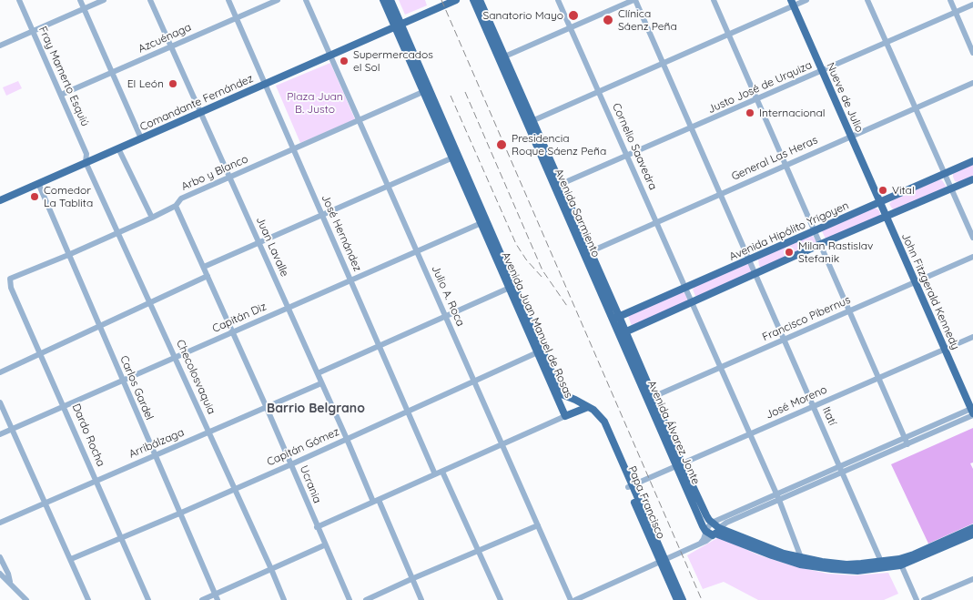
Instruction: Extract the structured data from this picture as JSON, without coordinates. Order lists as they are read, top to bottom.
{
  "streets": {
    "main road": [
      "Nueve de Julio",
      "Comandante Fernández",
      "Avenida Sarmiento",
      "Avenida Hipólito Yrigoyen",
      "John Fitzgerald Kennedy",
      "Avenida Juan Manuel de Rosas",
      "Avenida Álvarez Jonte"
    ],
    "street": [
      "Azcuénaga",
      "Fray Mamerto Esquiú",
      "Justo José de Urquiza",
      "Cornelio Saavedra",
      "General Las Heras",
      "Arbo y Blanco",
      "José Hernández",
      "Juan Lavalle",
      "Julio A. Roca",
      "Capitán Diz",
      "Francisco Pibernus",
      "Checolosvaquia",
      "Carlos Gardel",
      "José Moreno",
      "Itatí",
      "Dardo Rocha",
      "Arribálzaga",
      "Capitán Gómez",
      "Ucrania"
    ]
  },
  "crossings": [
    ["Azcuénaga", "Fray Mamerto Esquiú"],
    ["Azcuénaga", "José Hernández"],
    ["Azcuénaga", "Juan Lavalle"],
    ["Fray Mamerto Esquiú", "Comandante Fernández"],
    ["Fray Mamerto Esquiú", "Checolosvaquia"],
    ["Justo José de Urquiza", "Nueve de Julio"],
    ["Justo José de Urquiza", "Cornelio Saavedra"],
    ["Justo José de Urquiza", "Avenida Sarmiento"],
    ["Justo José de Urquiza", "Itatí"],
    ["Nueve de Julio", "General Las Heras"],
    ["Nueve de Julio", "Avenida Hipólito Yrigoyen"],
    ["Nueve de Julio", "John Fitzgerald Kennedy"],
    ["Comandante Fernández", "José Hernández"],
    ["Comandante Fernández", "Juan Lavalle"],
    ["Comandante Fernández", "Julio A. Roca"],
    ["Comandante Fernández", "Avenida Juan Manuel de Rosas"],
    ["Comandante Fernández", "Checolosvaquia"],
    ["Comandante Fernández", "Carlos Gardel"],
    ["Cornelio Saavedra", "General Las Heras"],
    ["Cornelio Saavedra", "Avenida Hipólito Yrigoyen"],
    ["Cornelio Saavedra", "Francisco Pibernus"],
    ["Cornelio Saavedra", "José Moreno"],
    ["General Las Heras", "Avenida Sarmiento"],
    ["General Las Heras", "Itatí"],
    ["Arbo y Blanco", "José Hernández"],
    ["Arbo y Blanco", "Juan Lavalle"],
    ["Arbo y Blanco", "Julio A. Roca"],
    ["Arbo y Blanco", "Avenida Juan Manuel de Rosas"],
    ["Arbo y Blanco", "Checolosvaquia"],
    ["Arbo y Blanco", "Carlos Gardel"],
    ["Arbo y Blanco", "Dardo Rocha"],
    ["Arbo y Blanco", "Ucrania"],
    ["Avenida Sarmiento", "Avenida Hipólito Yrigoyen"],
    ["Avenida Sarmiento", "Avenida Álvarez Jonte"],
    ["Avenida Hipólito Yrigoyen", "John Fitzgerald Kennedy"],
    ["Avenida Hipólito Yrigoyen", "Itatí"],
    ["José Hernández", "Capitán Diz"],
    ["José Hernández", "Capitán Gómez"],
    ["Juan Lavalle", "Capitán Diz"],
    ["Juan Lavalle", "Arribálzaga"],
    ["Juan Lavalle", "Capitán Gómez"],
    ["John Fitzgerald Kennedy", "Francisco Pibernus"],
    ["John Fitzgerald Kennedy", "José Moreno"],
    ["Julio A. Roca", "Capitán Diz"],
    ["Julio A. Roca", "Capitán Gómez"],
    ["Capitán Diz", "Avenida Juan Manuel de Rosas"],
    ["Capitán Diz", "Checolosvaquia"],
    ["Capitán Diz", "Carlos Gardel"],
    ["Capitán Diz", "Dardo Rocha"],
    ["Capitán Diz", "Ucrania"],
    ["Francisco Pibernus", "Itatí"],
    ["Francisco Pibernus", "Avenida Álvarez Jonte"],
    ["Avenida Juan Manuel de Rosas", "Capitán Gómez"],
    ["Checolosvaquia", "Arribálzaga"],
    ["Checolosvaquia", "Capitán Gómez"],
    ["Carlos Gardel", "Arribálzaga"],
    ["Carlos Gardel", "Capitán Gómez"],
    ["José Moreno", "Itatí"],
    ["José Moreno", "Avenida Álvarez Jonte"],
    ["Dardo Rocha", "Arribálzaga"],
    ["Dardo Rocha", "Capitán Gómez"],
    ["Arribálzaga", "Ucrania"],
    ["Capitán Gómez", "Ucrania"]
  ],
  "districts": ["Barrio Belgrano"],
  "parks": ["Plaza Juan B. Justo"],
  "places": [
    "Sanatorio Mayo",
    "Clínica Sáenz Peña",
    "Supermercados el Sol",
    "El León",
    "Internacional",
    "Presidencia Roque Sáenz Peña",
    "Vital",
    "Comedor La Tablita",
    "Milan Rastislav Stefanik"
  ]
}
